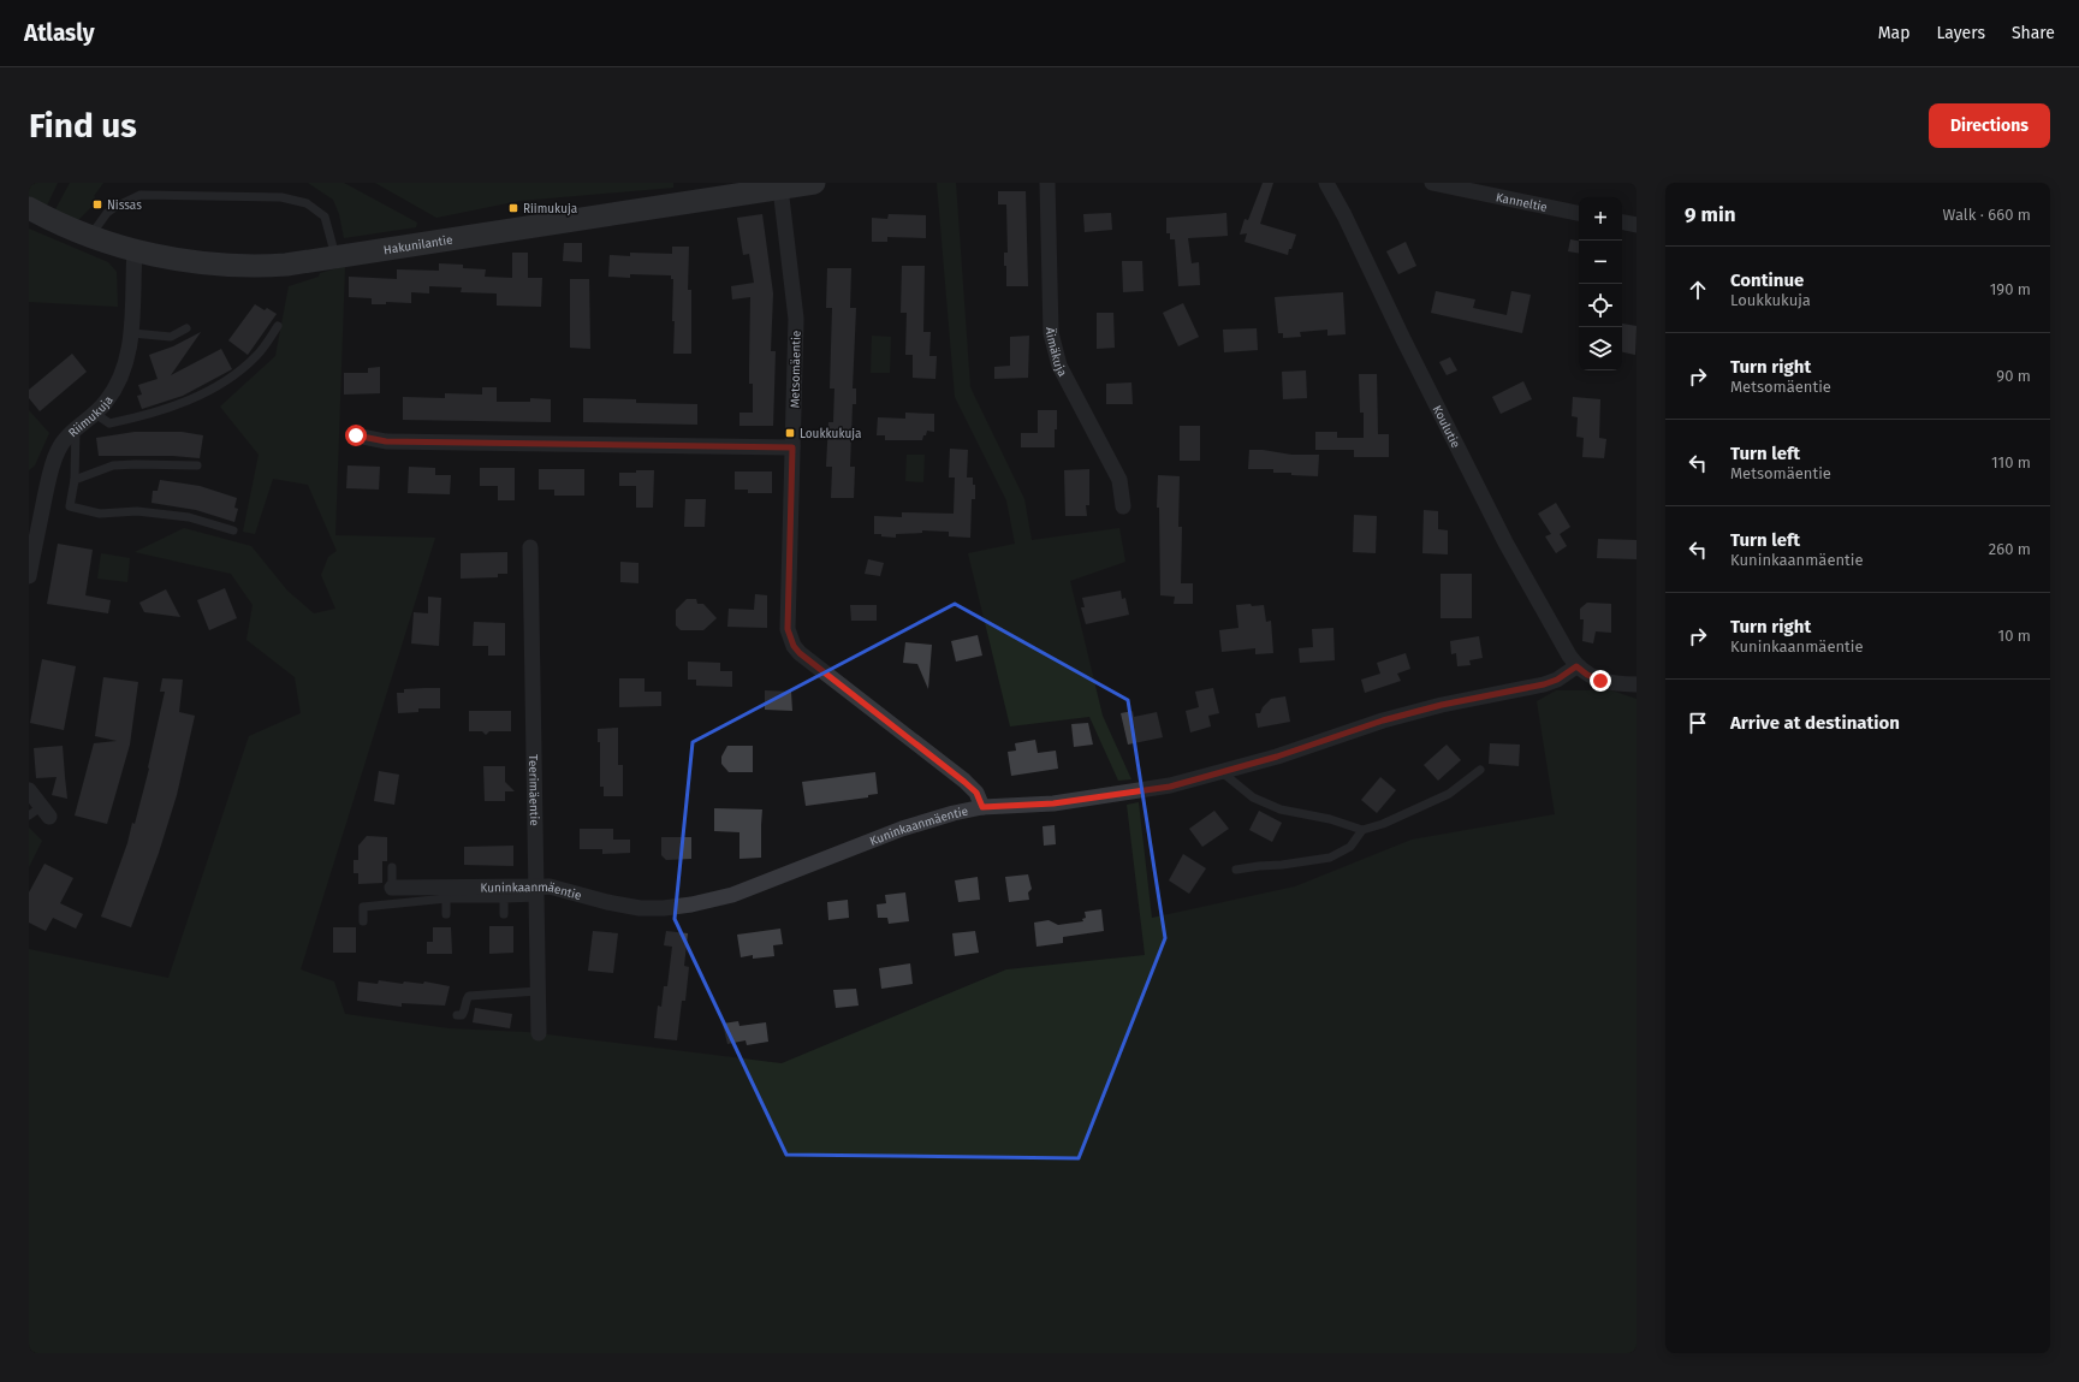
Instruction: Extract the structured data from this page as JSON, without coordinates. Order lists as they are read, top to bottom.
{
  "streets": {
    "street": [
      "Kanneltie",
      "Hakunilantie",
      "Äimäkuja",
      "Metsomäentie",
      "Riimukuja",
      "Koulutie",
      "Teerimäentie",
      "Kuninkaanmäentie"
    ]
  },
  "crossings": [
    ["Hakunilantie", "Metsomäentie"],
    ["Hakunilantie", "Riimukuja"],
    ["Metsomäentie", "Kuninkaanmäentie"],
    ["Koulutie", "Kuninkaanmäentie"],
    ["Teerimäentie", "Kuninkaanmäentie"]
  ],
  "places": {
    "transit": ["Nissas", "Riimukuja", "Loukkukuja"]
  },
  "page": {
    "header": "Atlasly",
    "nav": ["Map", "Layers", "Share"],
    "buttons": "Directions",
    "title": "Find us",
    "heading": ["9 min", "Walk · 660 m"],
    "map_buttons": ["+", "−"],
    "list": [
      ["Continue", "Loukkukuja", "190 m"],
      ["Turn right", "Metsomäentie", "90 m"],
      ["Turn left", "Metsomäentie", "110 m"],
      ["Turn left", "Kuninkaanmäentie", "260 m"],
      ["Turn right", "Kuninkaanmäentie", "10 m"],
      "Arrive at destination"
    ]
  }
}
